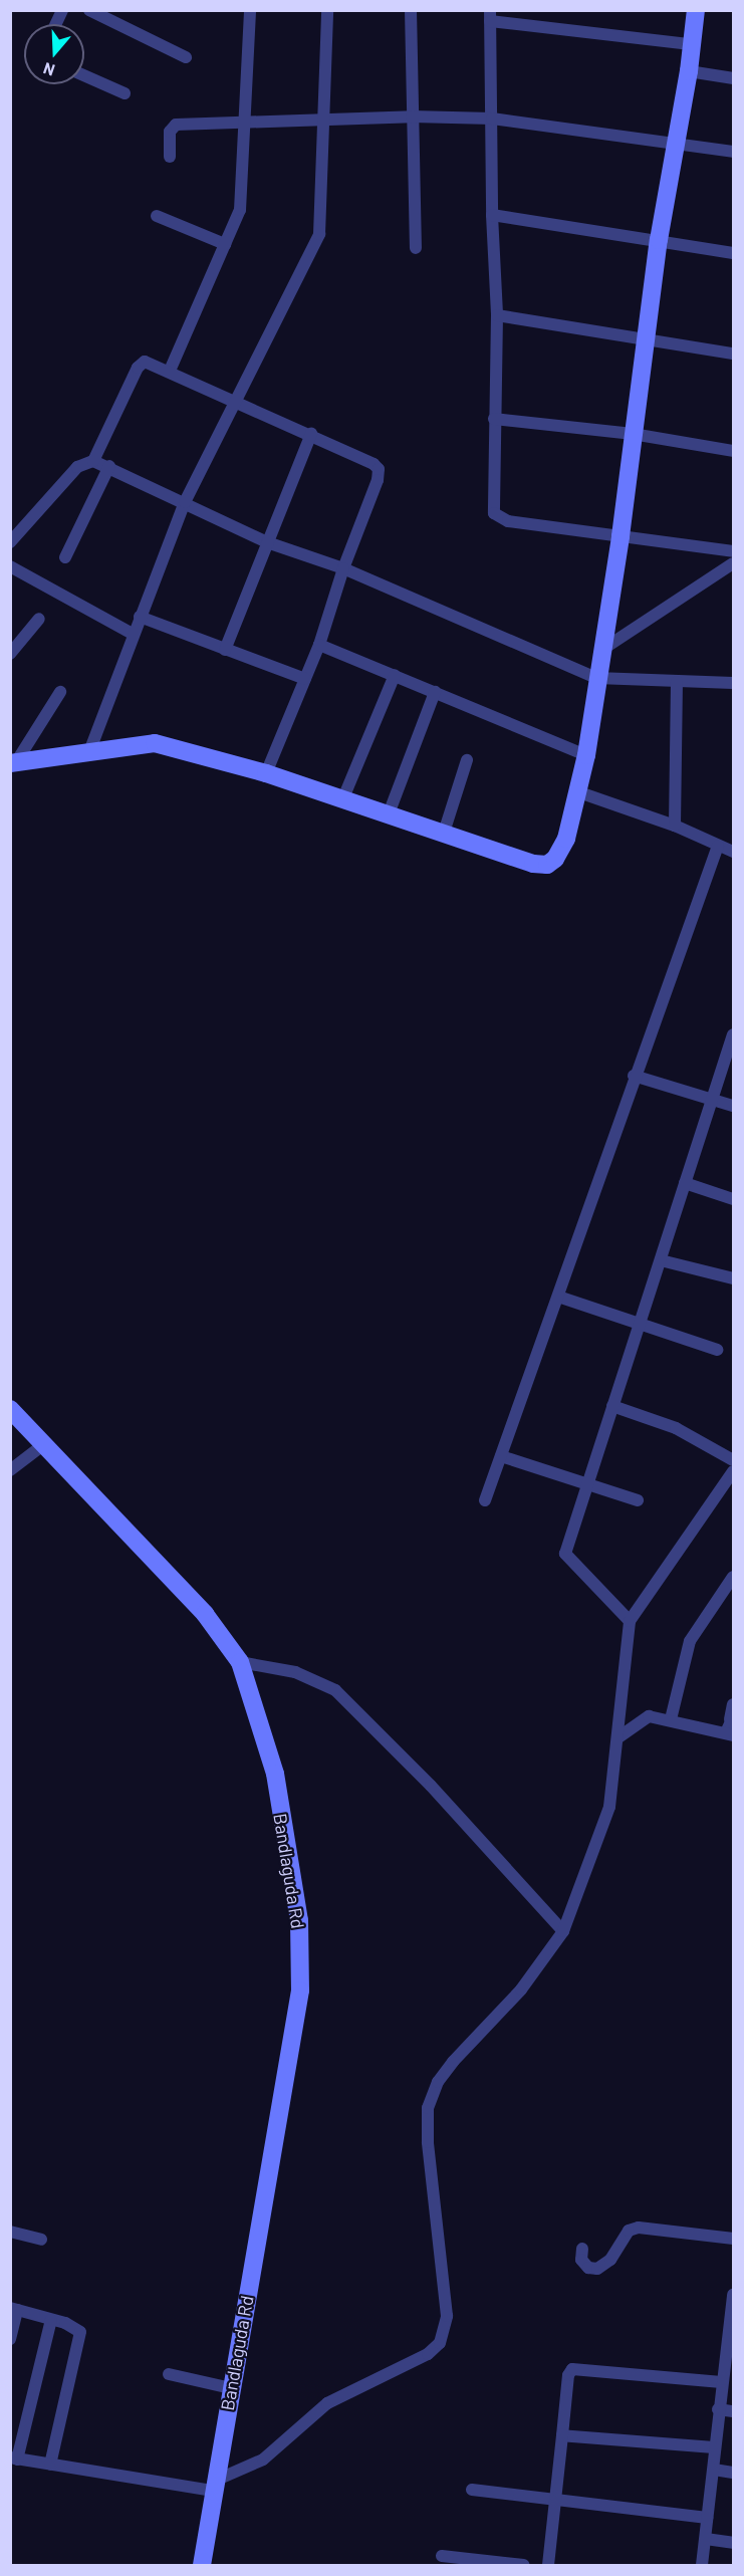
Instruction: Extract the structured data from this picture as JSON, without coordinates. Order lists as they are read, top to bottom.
{
  "streets": {
    "street": ["Bandlaguda Rd"]
  },
  "north": "bottom"
}
